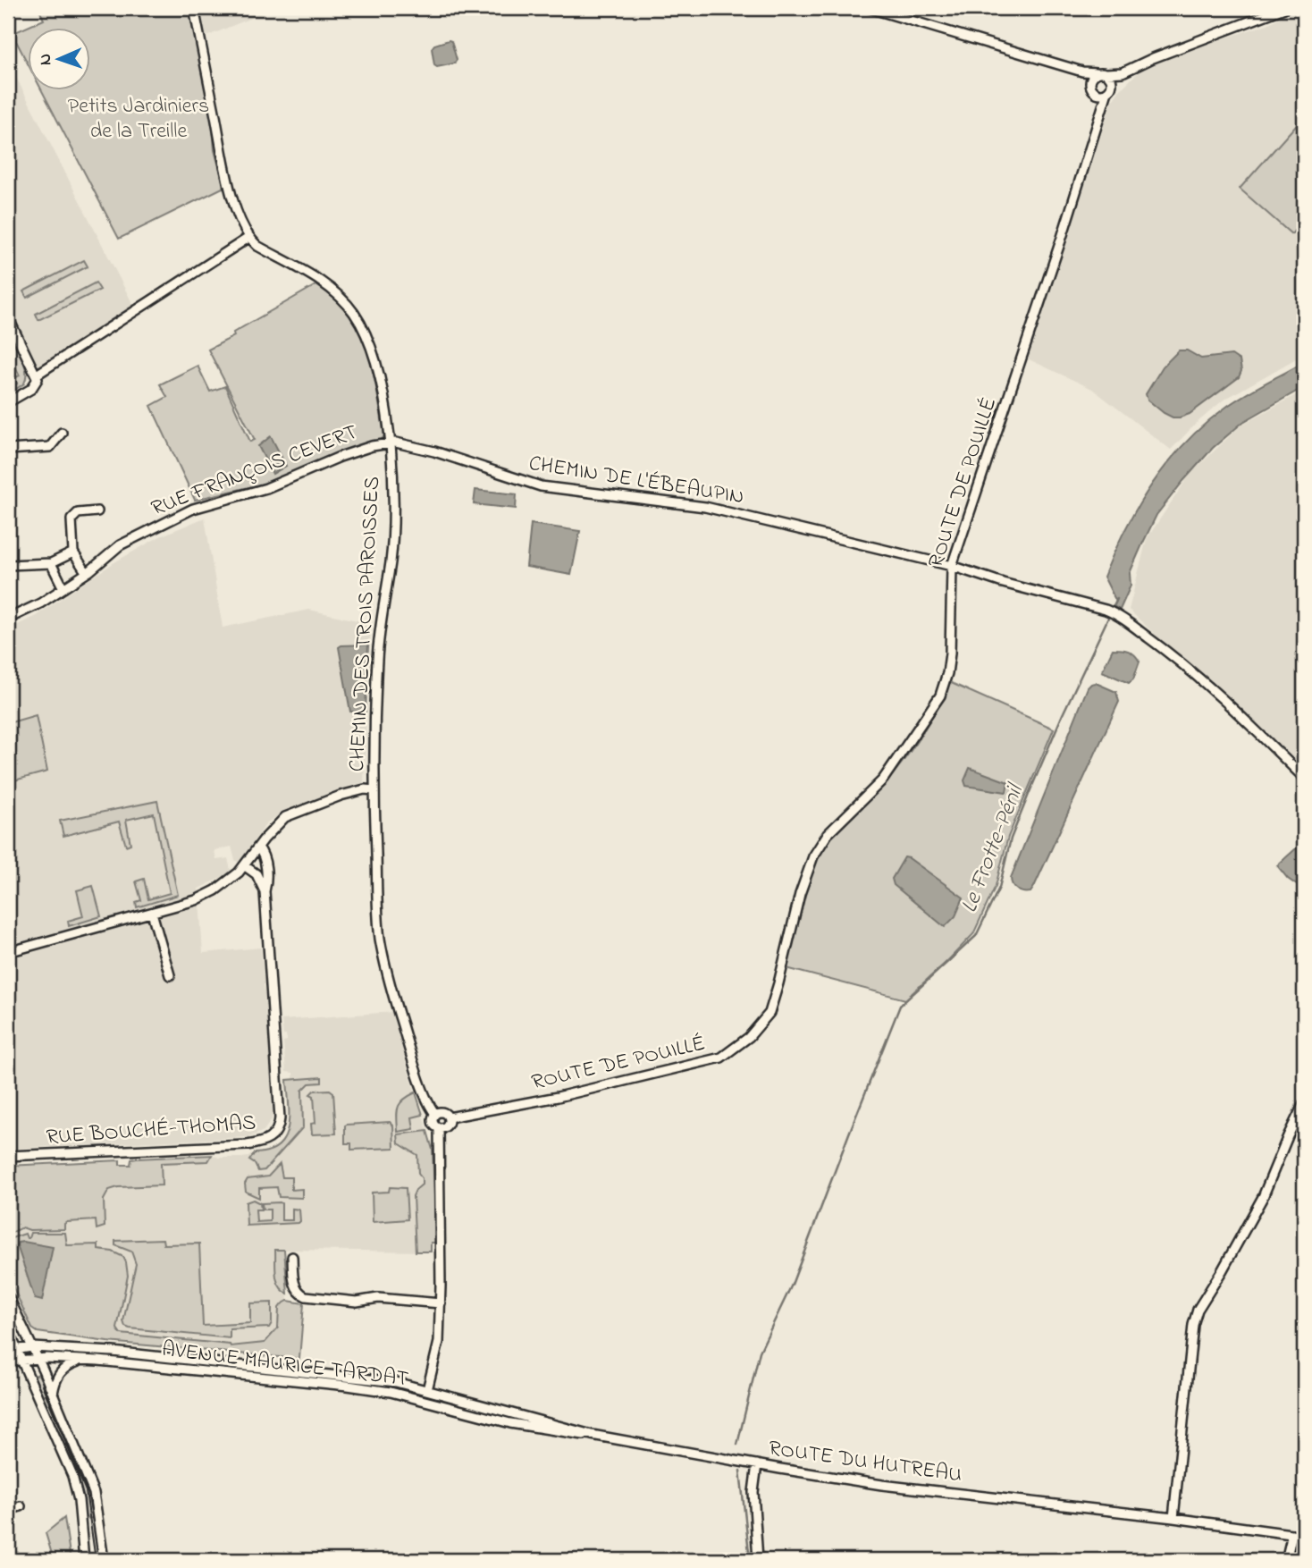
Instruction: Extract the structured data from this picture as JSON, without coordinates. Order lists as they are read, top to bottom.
{
  "streets": {
    "street": [
      "RUE FRANÇOIS CEVERT",
      "CHEMIN DE L'ÉBEAUPIN",
      "ROUTE DE POUILLÉ",
      "CHEMIN DES TROIS PAROISSES",
      "RUE BOUCHÉ-THOMAS",
      "AVENUE MAURICE TARDAT",
      "ROUTE DU HUTREAU"
    ]
  },
  "crossings": [
    ["RUE FRANÇOIS CEVERT", "CHEMIN DE L'ÉBEAUPIN"],
    ["RUE FRANÇOIS CEVERT", "CHEMIN DES TROIS PAROISSES"],
    ["CHEMIN DE L'ÉBEAUPIN", "ROUTE DE POUILLÉ"],
    ["CHEMIN DE L'ÉBEAUPIN", "CHEMIN DES TROIS PAROISSES"],
    ["ROUTE DE POUILLÉ", "CHEMIN DES TROIS PAROISSES"],
    ["AVENUE MAURICE TARDAT", "ROUTE DU HUTREAU"]
  ],
  "water": ["Le Frotte-Pénil"],
  "parks": ["Petits Jardiniers de la Treille"],
  "north": "left"
}
